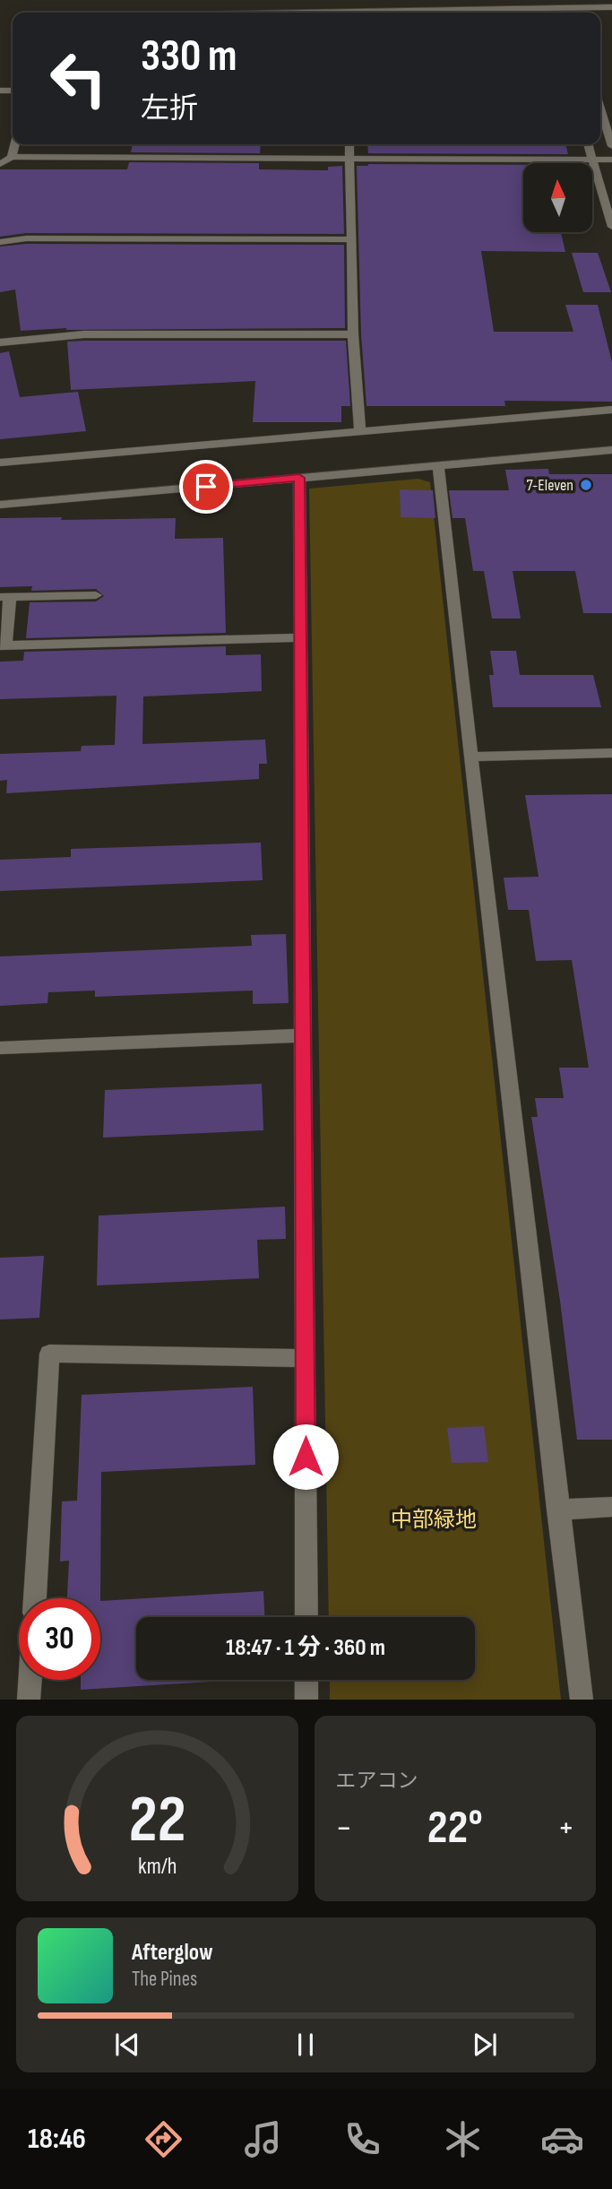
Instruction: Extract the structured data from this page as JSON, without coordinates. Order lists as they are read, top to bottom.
{
  "parks": ["中部緑地"],
  "places": ["7-Eleven"],
  "north": "top",
  "page": {
    "turn": ["330 m", "左折"],
    "limit": "30",
    "trip": "18:47 · 1 分 · 360 m",
    "tile": "エアコン",
    "heat": ["−", "22°", "+"],
    "song": ["Afterglow", "The Pines"],
    "tabs": "18:46",
    "gauge": ["22", "km/h"]
  }
}
